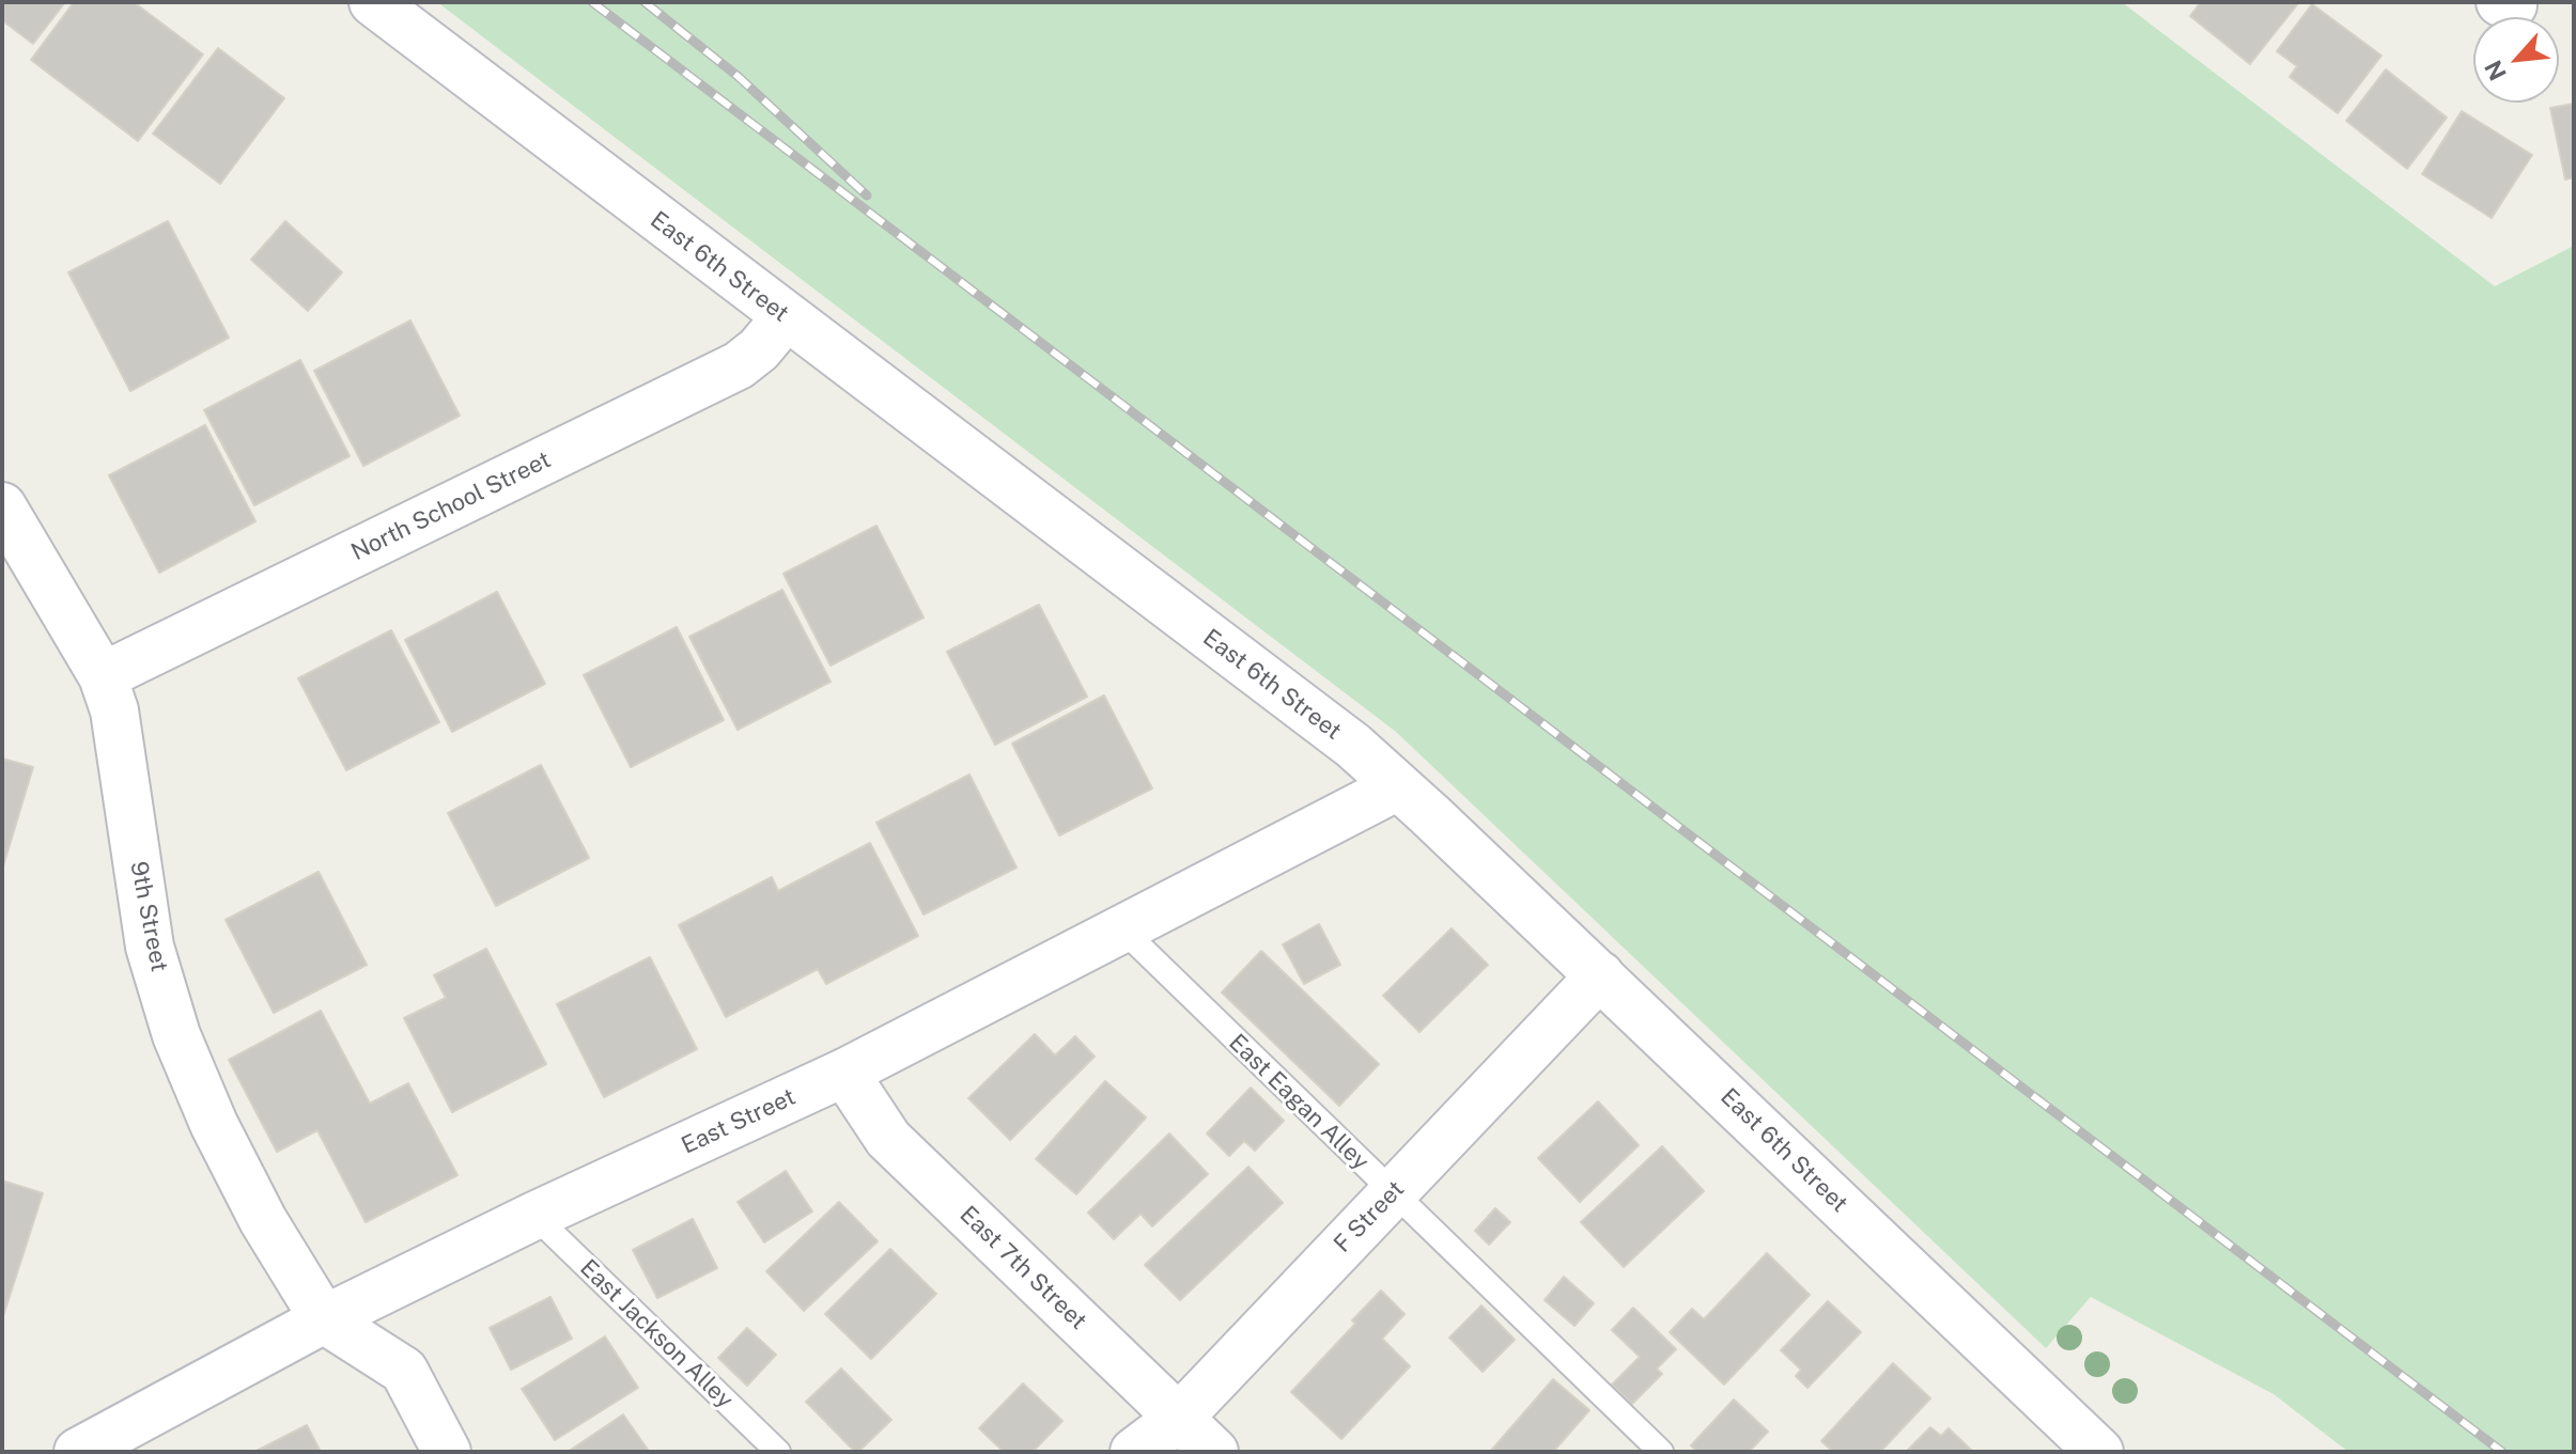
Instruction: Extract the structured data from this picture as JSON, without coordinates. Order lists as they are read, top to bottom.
{
  "streets": {
    "street": [
      "East 6th Street",
      "North School Street",
      "9th Street",
      "East Street",
      "F Street",
      "East 7th Street"
    ],
    "lane": ["East Eagan Alley", "East Jackson Alley"]
  },
  "crossings": [
    ["East 6th Street", "North School Street"],
    ["East 6th Street", "East Street"],
    ["East 6th Street", "F Street"],
    ["North School Street", "9th Street"],
    ["9th Street", "East Street"],
    ["East Eagan Alley", "East Street"],
    ["East Eagan Alley", "F Street"],
    ["East Street", "East 7th Street"],
    ["East Street", "East Jackson Alley"],
    ["F Street", "East 7th Street"]
  ],
  "north": "bottom left"
}
